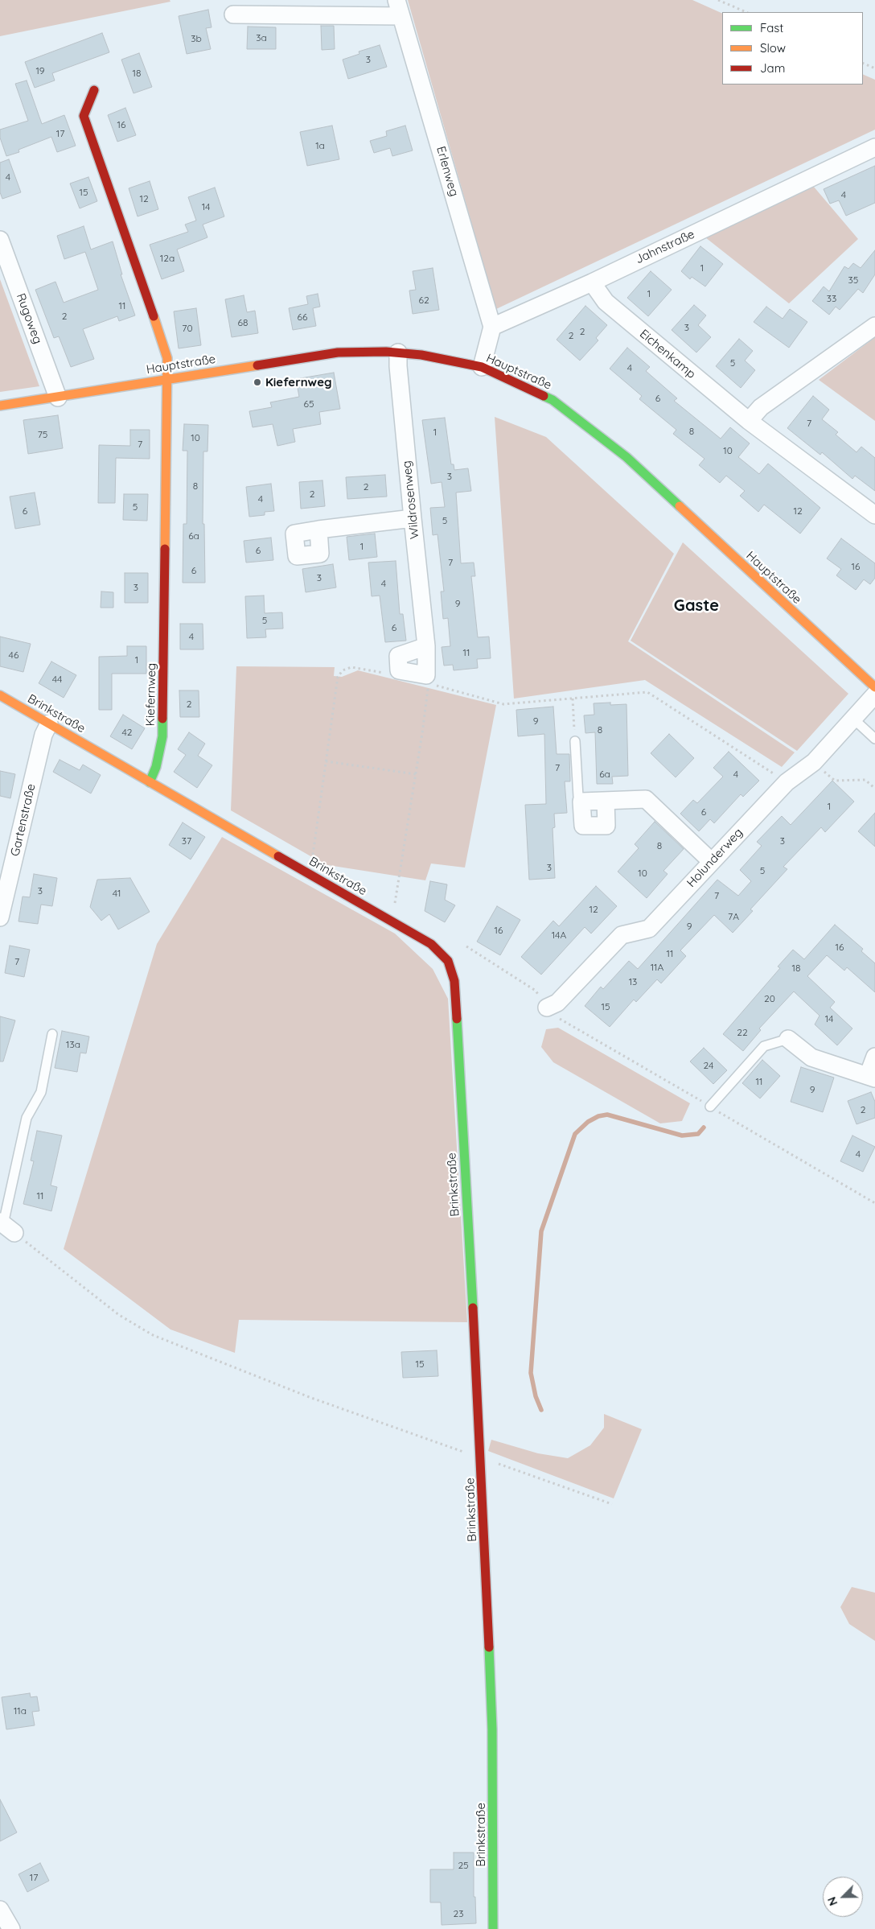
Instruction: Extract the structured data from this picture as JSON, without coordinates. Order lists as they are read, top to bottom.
{
  "streets": {
    "street": [
      "Erlenweg",
      "Jahnstraße",
      "Rugoweg",
      "Eichenkamp",
      "Hauptstraße",
      "Wildrosenweg",
      "Kiefernweg",
      "Brinkstraße",
      "Gartenstraße",
      "Holunderweg"
    ]
  },
  "crossings": [
    ["Erlenweg", "Jahnstraße"],
    ["Jahnstraße", "Eichenkamp"],
    ["Rugoweg", "Hauptstraße"],
    ["Hauptstraße", "Wildrosenweg"],
    ["Hauptstraße", "Kiefernweg"],
    ["Kiefernweg", "Brinkstraße"],
    ["Brinkstraße", "Gartenstraße"]
  ],
  "districts": ["Gaste"],
  "places": ["Kiefernweg"],
  "house_numbers": [
    "3a",
    "3b",
    "3",
    "19",
    "18",
    "16",
    "17",
    "1a",
    "4",
    "15",
    "4",
    "12",
    "14",
    "12a",
    "1",
    "35",
    "1",
    "33",
    "62",
    "11",
    "2",
    "66",
    "68",
    "3",
    "70",
    "2",
    "2",
    "5",
    "4",
    "6",
    "65",
    "7",
    "8",
    "1",
    "75",
    "10",
    "7",
    "10",
    "3",
    "8",
    "2",
    "2",
    "4",
    "5",
    "6",
    "12",
    "5",
    "6a",
    "1",
    "6",
    "7",
    "16",
    "6",
    "3",
    "4",
    "3",
    "9",
    "5",
    "6",
    "4",
    "11",
    "46",
    "1",
    "44",
    "2",
    "9",
    "8",
    "42",
    "7",
    "6a",
    "4",
    "1",
    "6",
    "37",
    "3",
    "8",
    "3",
    "5",
    "10",
    "3",
    "41",
    "7",
    "12",
    "7A",
    "9",
    "16",
    "14A",
    "16",
    "11",
    "7",
    "11A",
    "18",
    "13",
    "20",
    "15",
    "14",
    "22",
    "13a",
    "24",
    "11",
    "9",
    "2",
    "4",
    "11",
    "15",
    "11a",
    "25",
    "17",
    "23"
  ],
  "legend": ["Fast", "Slow", "Jam"],
  "north": "bottom left"
}
